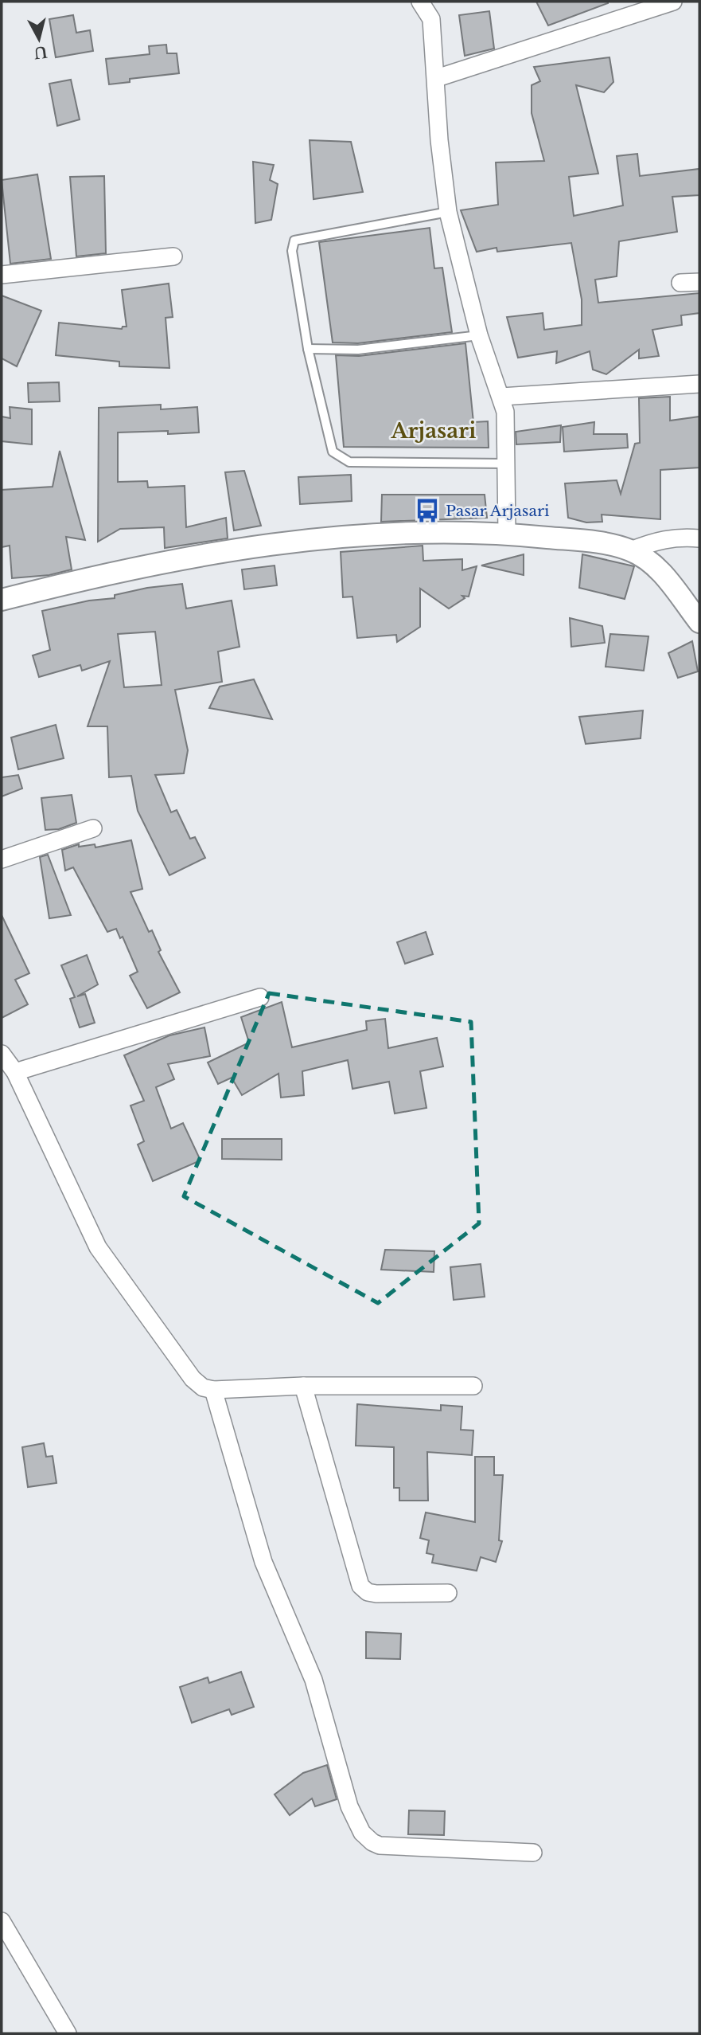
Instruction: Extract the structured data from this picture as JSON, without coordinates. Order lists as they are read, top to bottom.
{
  "districts": ["Arjasari"],
  "places": {
    "bus stop": ["Pasar Arjasari"]
  },
  "north": "bottom"
}
